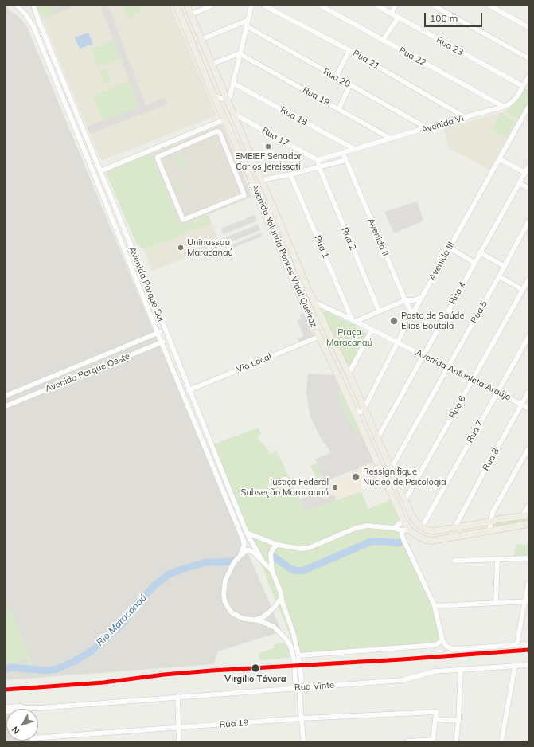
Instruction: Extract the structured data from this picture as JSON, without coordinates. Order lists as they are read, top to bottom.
{
  "streets": {
    "main road": ["Avenida Yolanda Pontes Vidal Queiroz"],
    "street": [
      "Rua 23",
      "Rua 22",
      "Rua 21",
      "Rua 20",
      "Rua 19",
      "Rua 18",
      "Avenida VI",
      "Rua 17",
      "Avenida II",
      "Rua 2",
      "Rua 1",
      "Avenida III",
      "Avenida Parque Sul",
      "Rua 4",
      "Rua 5",
      "Via Local",
      "Avenida Parque Oeste",
      "Avenida Antonieta Araújo",
      "Rua 6",
      "Rua 7",
      "Rua 8",
      "Rua Vinte"
    ]
  },
  "crossings": [
    ["Rua 23", "Avenida VI"],
    ["Rua 22", "Avenida VI"],
    ["Rua 21", "Avenida VI"],
    ["Rua 20", "Avenida VI"],
    ["Rua 19", "Avenida VI"],
    ["Rua 18", "Avenida VI"],
    ["Avenida VI", "Rua 17"],
    ["Avenida VI", "Avenida II"],
    ["Avenida VI", "Rua 2"],
    ["Rua 17", "Rua 2"],
    ["Rua 17", "Avenida Yolanda Pontes Vidal Queiroz"],
    ["Avenida II", "Avenida III"],
    ["Rua 1", "Avenida Antonieta Araújo"],
    ["Avenida Yolanda Pontes Vidal Queiroz", "Avenida III"],
    ["Avenida Yolanda Pontes Vidal Queiroz", "Rua 4"],
    ["Avenida Yolanda Pontes Vidal Queiroz", "Rua 5"],
    ["Avenida Yolanda Pontes Vidal Queiroz", "Via Local"],
    ["Avenida Yolanda Pontes Vidal Queiroz", "Avenida Antonieta Araújo"],
    ["Avenida Yolanda Pontes Vidal Queiroz", "Rua 6"],
    ["Avenida III", "Avenida Antonieta Araújo"],
    ["Avenida Parque Sul", "Via Local"],
    ["Avenida Parque Sul", "Avenida Parque Oeste"],
    ["Avenida Parque Sul", "Rua Vinte"],
    ["Rua 4", "Avenida Antonieta Araújo"],
    ["Rua 5", "Avenida Antonieta Araújo"],
    ["Avenida Antonieta Araújo", "Rua 6"],
    ["Avenida Antonieta Araújo", "Rua 7"],
    ["Avenida Antonieta Araújo", "Rua 8"]
  ],
  "water": ["Rio Maracanaú"],
  "parks": ["Praça Maracanaú"],
  "places": [
    "EMEIEF Senador Carlos Jereissati",
    "Uninassau Maracanaú",
    "Posto de Saúde Elias Boutala",
    "Ressignifique Nucleo de Psicologia",
    "Justiça Federal Subseção Maracanaú",
    "Virgílio Távora"
  ],
  "scale_bar": "100 m",
  "north": "bottom left"
}
